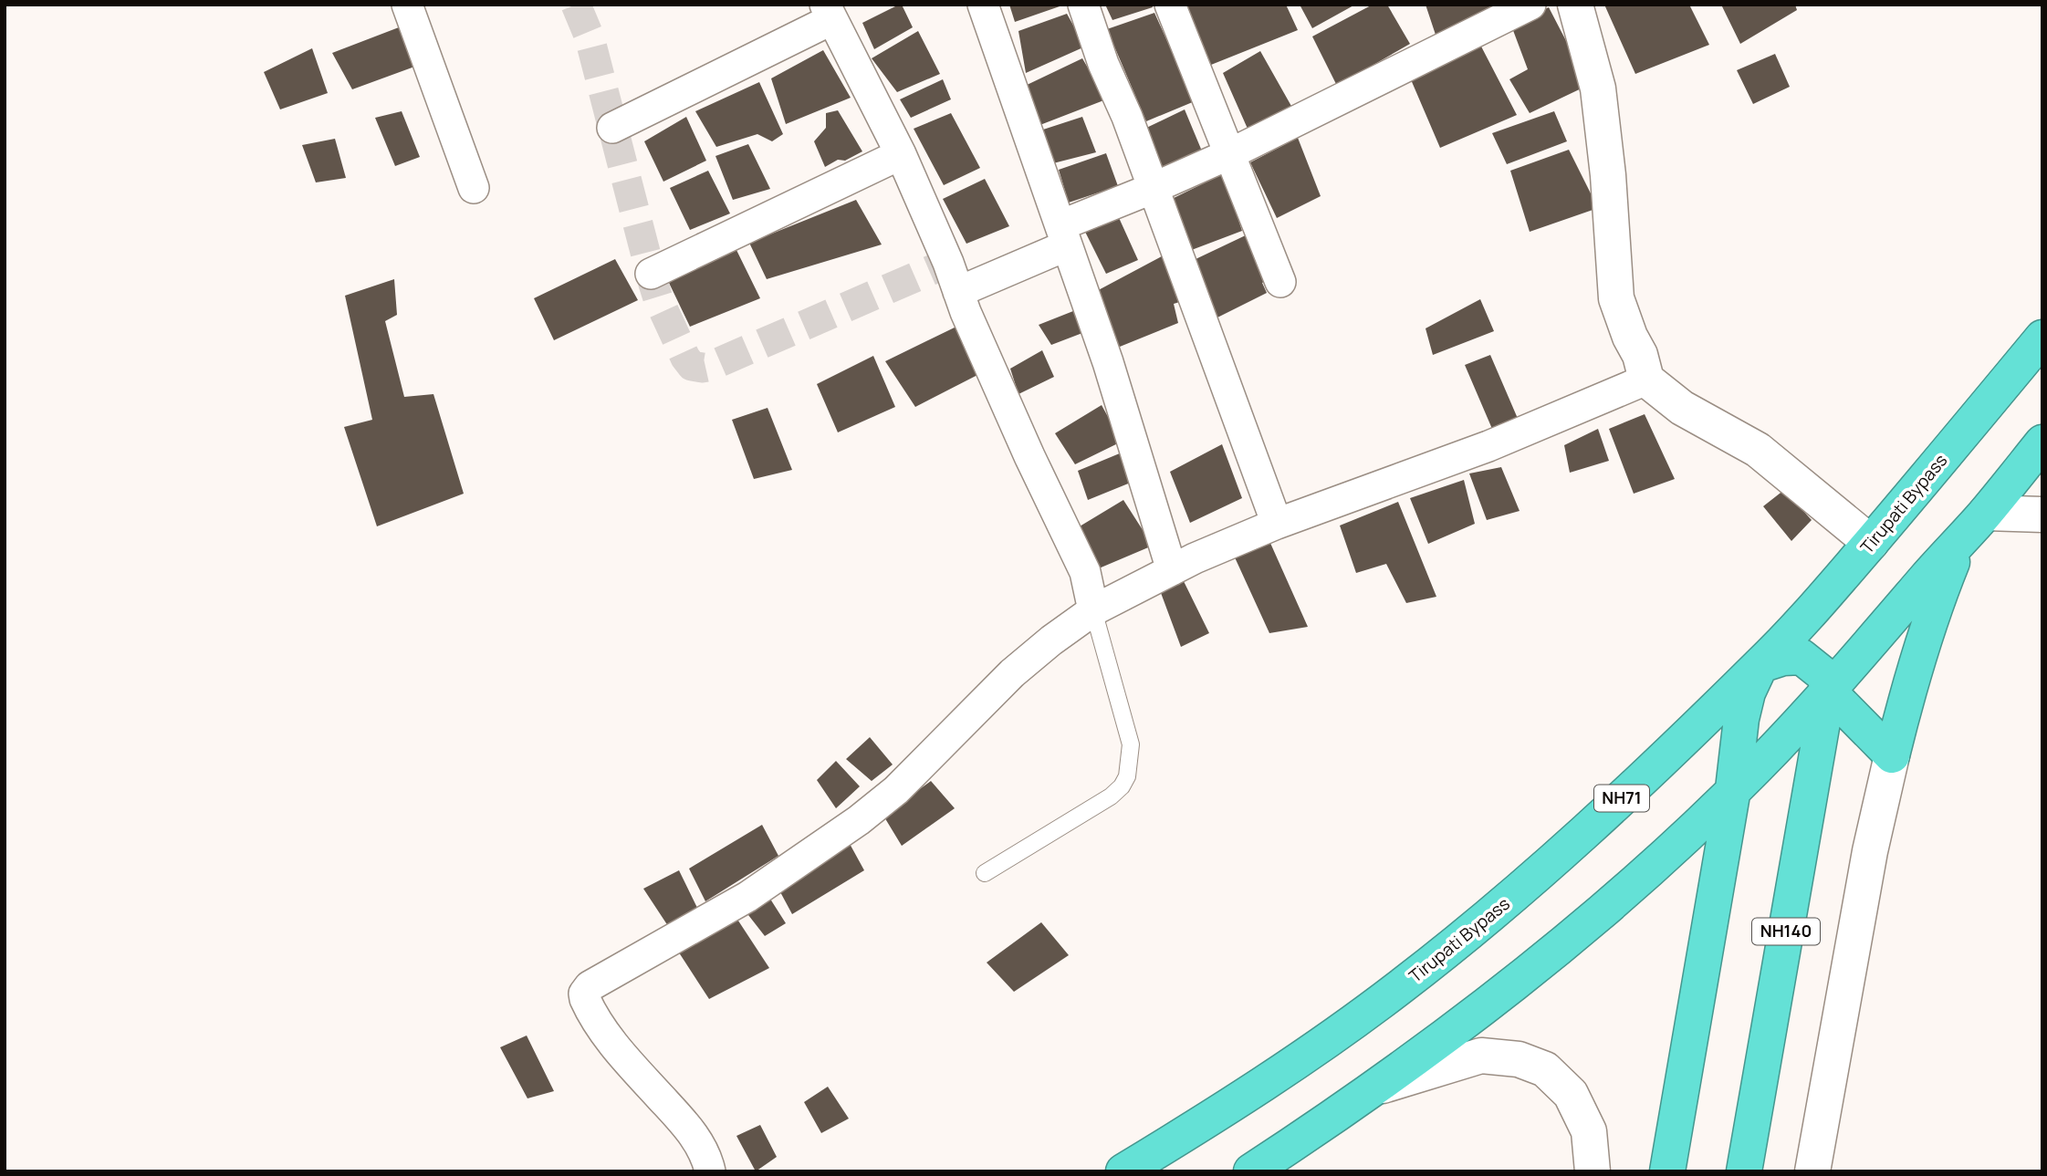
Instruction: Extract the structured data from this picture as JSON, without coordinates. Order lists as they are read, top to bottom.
{
  "streets": {
    "highway": ["Tirupati Bypass", "NH71", "NH140"]
  }
}
